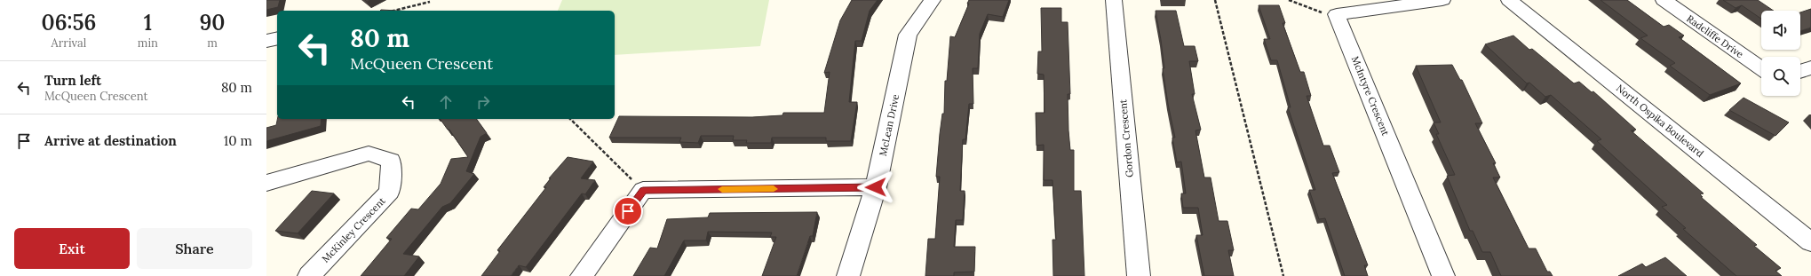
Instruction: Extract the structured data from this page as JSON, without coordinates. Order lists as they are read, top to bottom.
{
  "streets": {
    "street": [
      "Radcliffe Drive",
      "McIntyre Crescent",
      "North Ospika Boulevard",
      "McLean Drive",
      "Gordon Crescent",
      "McKinley Crescent"
    ]
  },
  "page": {
    "eta": [
      "06:56",
      "Arrival",
      "1",
      "min",
      "90",
      "m"
    ],
    "turn": ["80 m", "McQueen Crescent"],
    "list": [
      {
        "name": "Turn left",
        "note": "McQueen Crescent",
        "value": "80 m"
      },
      {
        "name": "Arrive at destination",
        "value": "10 m"
      }
    ],
    "buttons": ["Exit", "Share"]
  }
}
